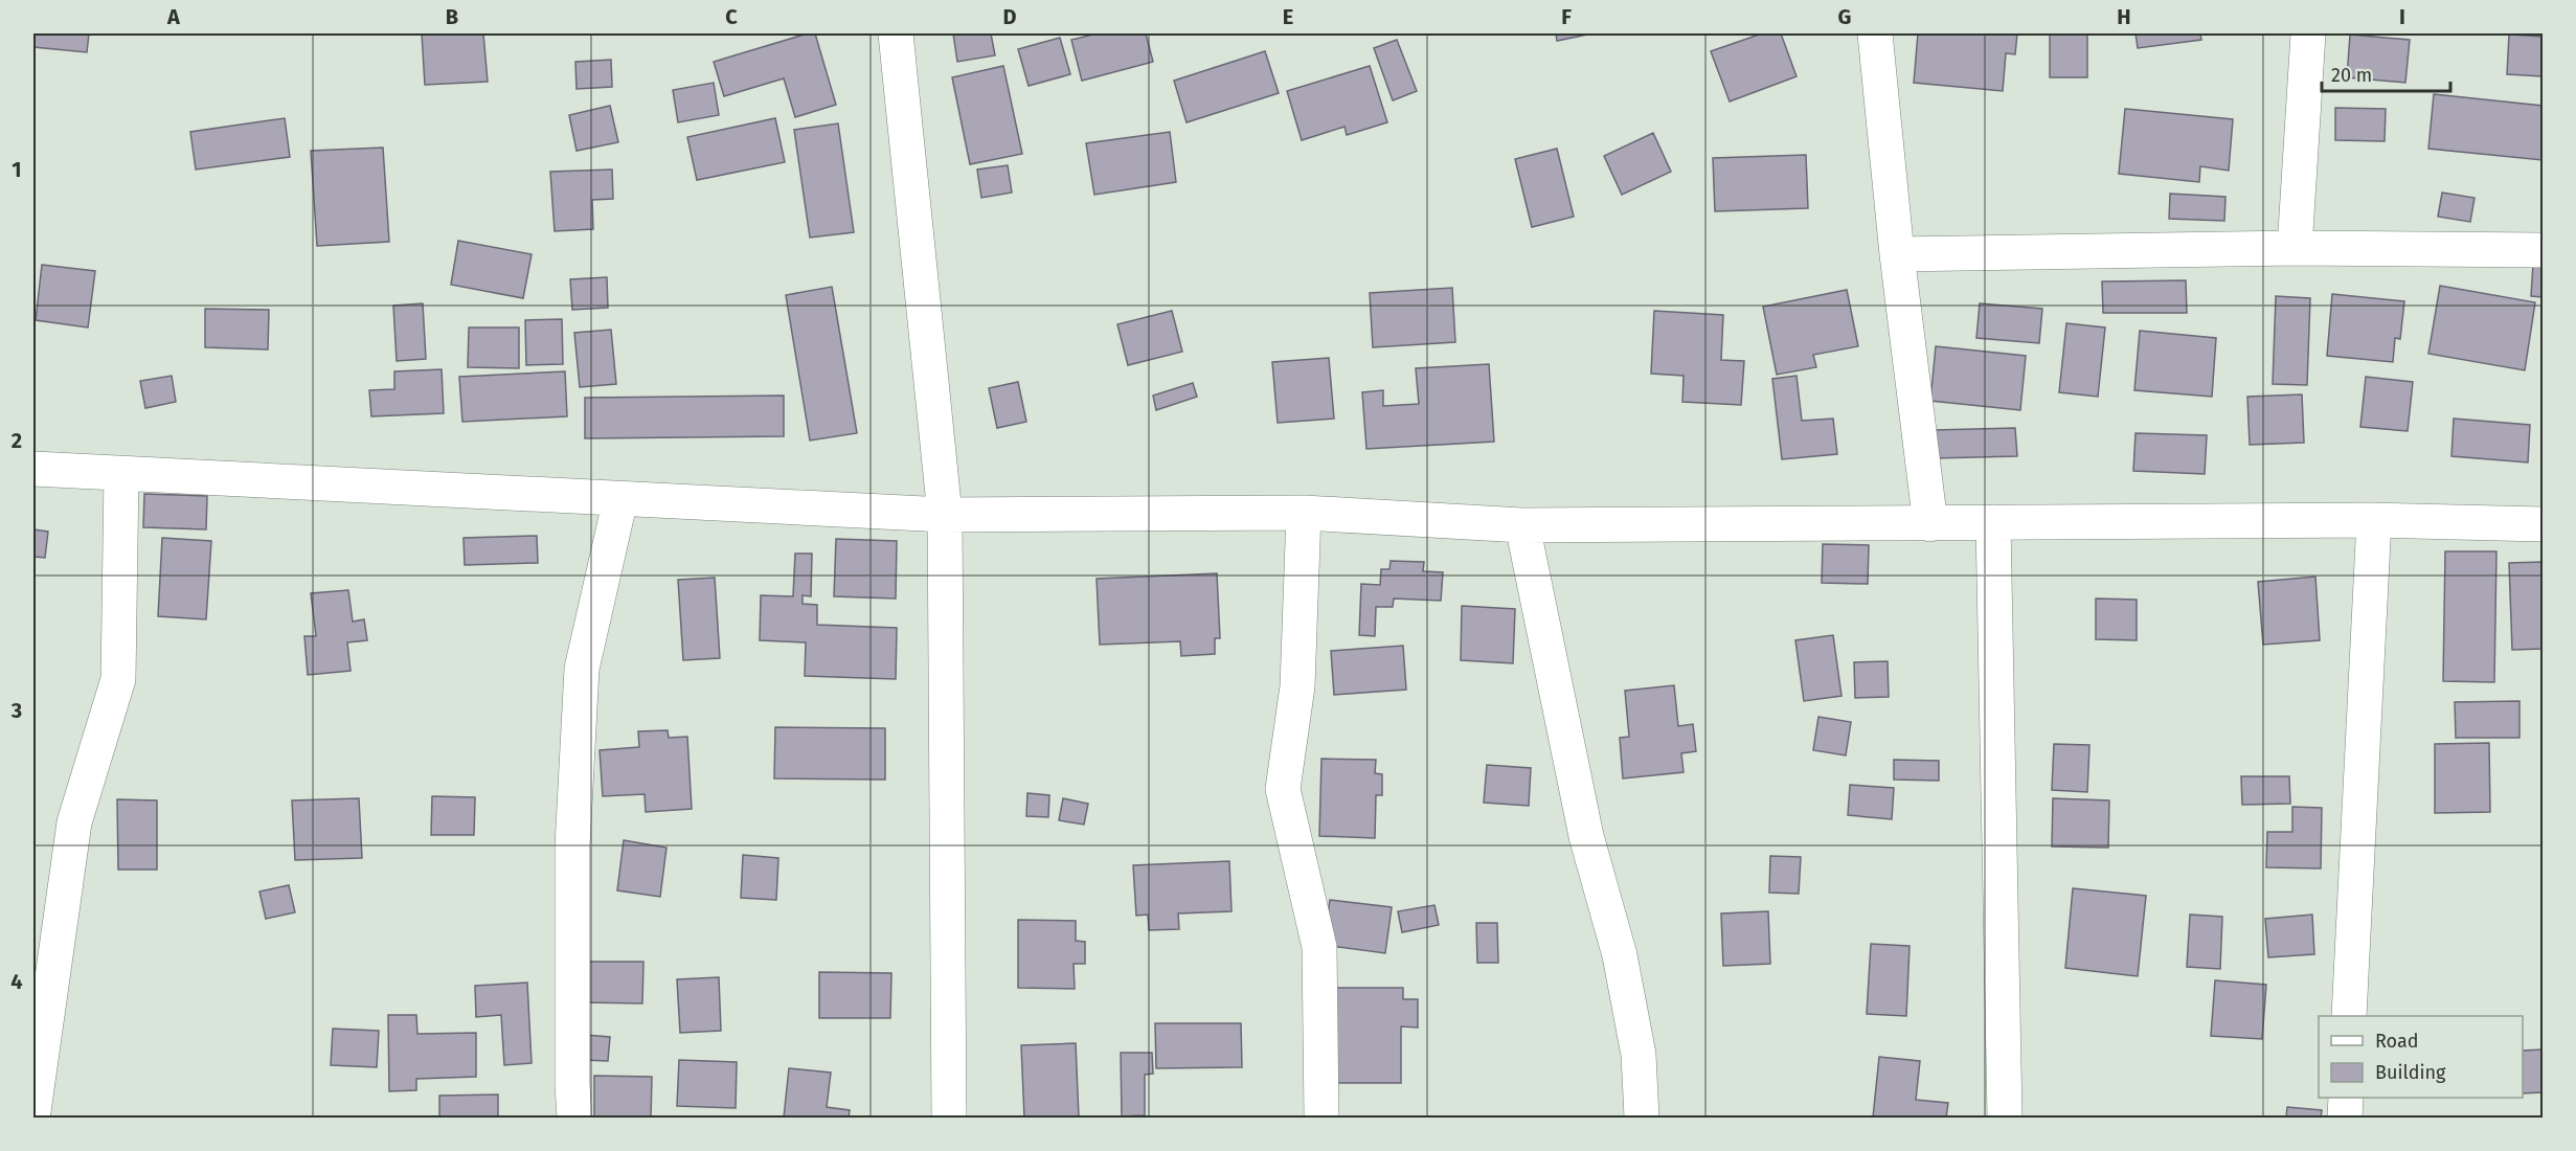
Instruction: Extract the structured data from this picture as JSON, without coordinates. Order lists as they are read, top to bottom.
{
  "legend": ["Road", "Building"],
  "scale_bar": "20 m",
  "grid": {
    "columns": [
      "A",
      "B",
      "C",
      "D",
      "E",
      "F",
      "G",
      "H",
      "I"
    ],
    "rows": [
      "1",
      "2",
      "3",
      "4"
    ]
  }
}
